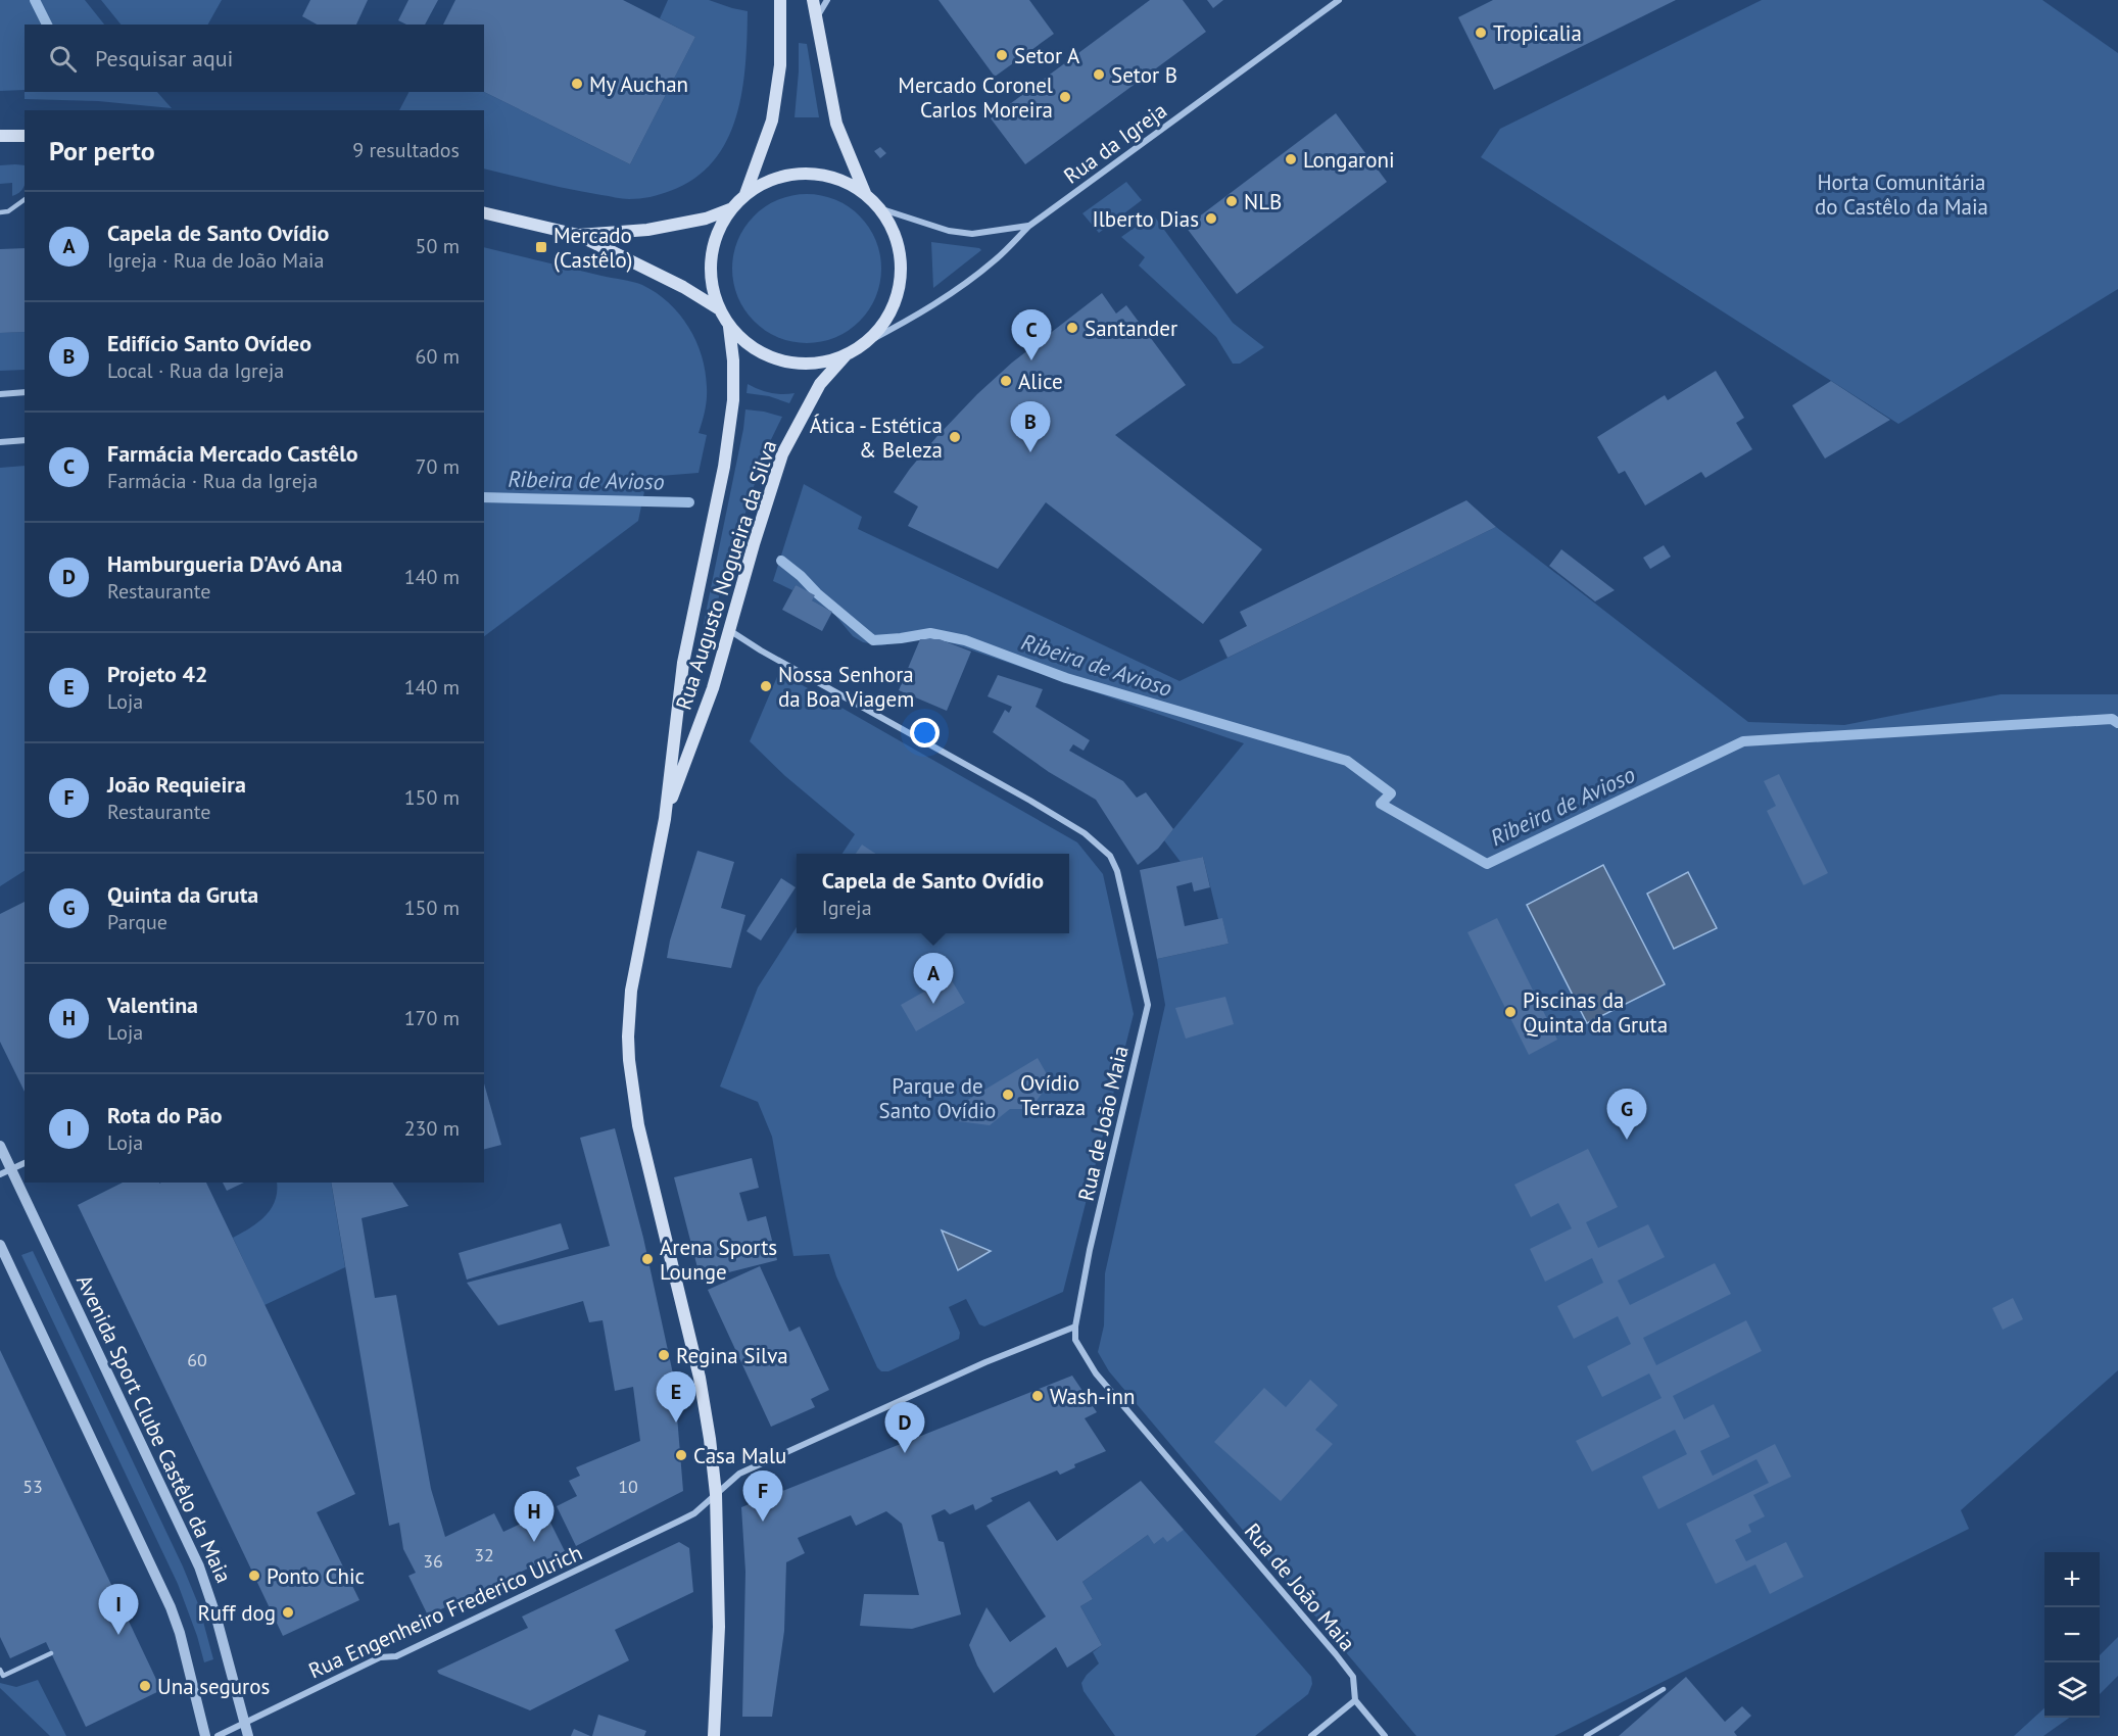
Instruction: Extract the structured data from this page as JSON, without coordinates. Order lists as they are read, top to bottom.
{
  "streets": {
    "main road": ["Rua Augusto Nogueira da Silva"],
    "street": [
      "Rua da Igreja",
      "Rua de João Maia",
      "Avenida Sport Clube Castêlo da Maia",
      "Rua Engenheiro Frederico Ulrich"
    ]
  },
  "crossings": [
    ["Rua da Igreja", "Rua Augusto Nogueira da Silva"],
    ["Rua Augusto Nogueira da Silva", "Rua de João Maia"],
    ["Rua Augusto Nogueira da Silva", "Rua Engenheiro Frederico Ulrich"],
    ["Rua de João Maia", "Rua Engenheiro Frederico Ulrich"],
    ["Avenida Sport Clube Castêlo da Maia", "Rua Engenheiro Frederico Ulrich"]
  ],
  "water": ["Ribeira de Avioso"],
  "parks": ["Horta Comunitária do Castêlo da Maia", "Parque de Santo Ovídio"],
  "places": {
    "other": [
      "Tropicalia",
      "Setor A",
      "Setor B",
      "My Auchan",
      "Mercado Coronel Carlos Moreira",
      "Longaroni",
      "NLB",
      "Ilberto Dias",
      "Santander",
      "Alice",
      "Ática - Estética & Beleza",
      "Nossa Senhora da Boa Viagem",
      "Piscinas da Quinta da Gruta",
      "Ovídio Terraza",
      "Arena Sports Lounge",
      "Regina Silva",
      "Wash-inn",
      "Casa Malu",
      "Ponto Chic",
      "Ruff dog",
      "Una seguros"
    ],
    "transit": ["Mercado (Castêlo)"]
  },
  "house_numbers": [
    "60",
    "53",
    "10",
    "32",
    "36"
  ],
  "page": {
    "search": "Pesquisar aqui",
    "heading": ["Por perto", "9 resultados"],
    "list": [
      {
        "mark": "A",
        "name": "Capela de Santo Ovídio",
        "note": "Igreja · Rua de João Maia",
        "value": "50 m"
      },
      {
        "mark": "B",
        "name": "Edifício Santo Ovídeo",
        "note": "Local · Rua da Igreja",
        "value": "60 m"
      },
      {
        "mark": "C",
        "name": "Farmácia Mercado Castêlo",
        "note": "Farmácia · Rua da Igreja",
        "value": "70 m"
      },
      {
        "mark": "D",
        "name": "Hamburgueria D'Avó Ana",
        "note": "Restaurante",
        "value": "140 m"
      },
      {
        "mark": "E",
        "name": "Projeto 42",
        "note": "Loja",
        "value": "140 m"
      },
      {
        "mark": "F",
        "name": "João Requieira",
        "note": "Restaurante",
        "value": "150 m"
      },
      {
        "mark": "G",
        "name": "Quinta da Gruta",
        "note": "Parque",
        "value": "150 m"
      },
      {
        "mark": "H",
        "name": "Valentina",
        "note": "Loja",
        "value": "170 m"
      },
      {
        "mark": "I",
        "name": "Rota do Pão",
        "note": "Loja",
        "value": "230 m"
      }
    ],
    "pins": [
      "C",
      "B",
      "A",
      "G",
      "E",
      "D",
      "F",
      "H",
      "I"
    ],
    "popup": ["Capela de Santo Ovídio", "Igreja"],
    "map_buttons": ["+", "−"]
  }
}
